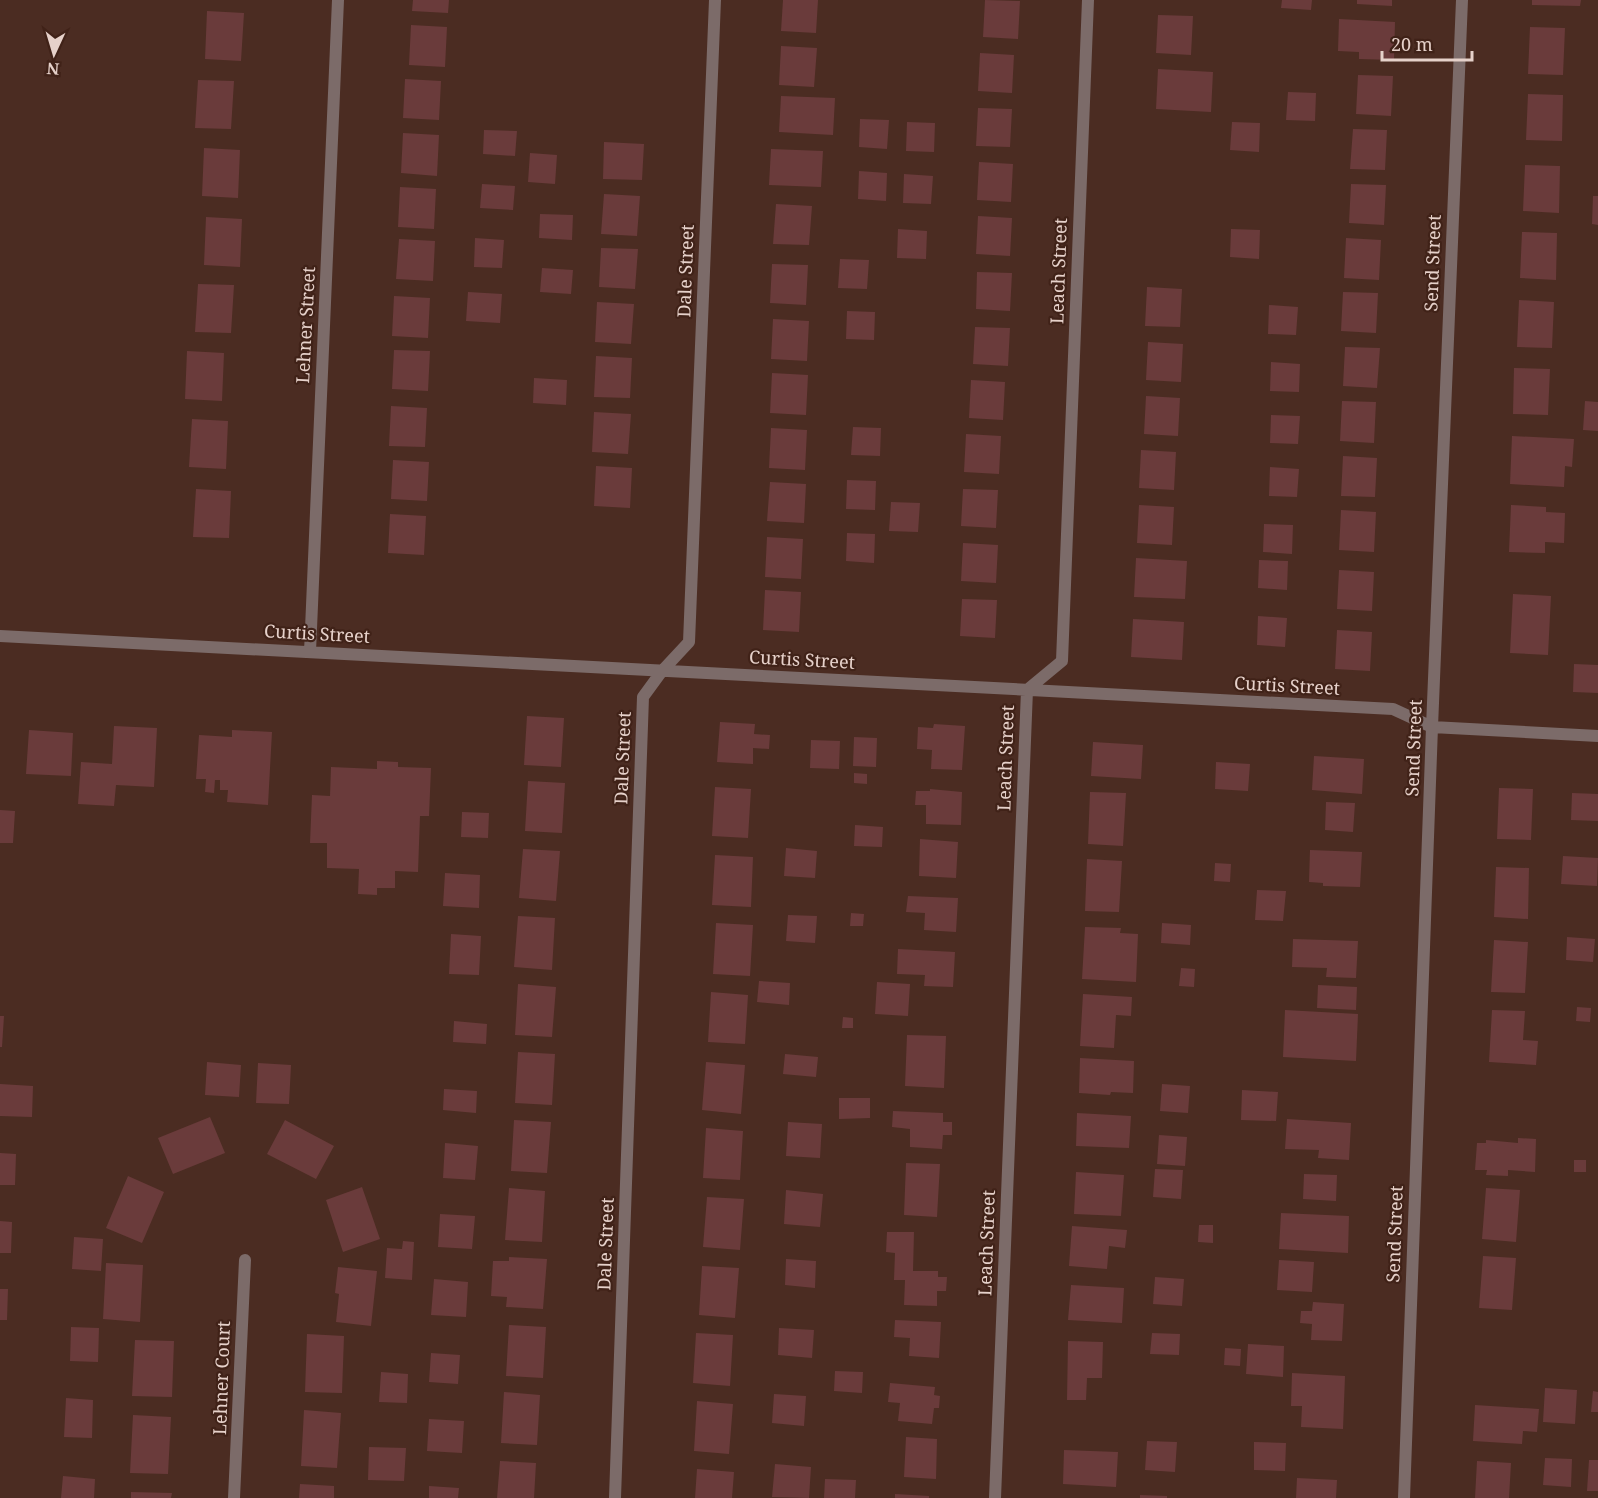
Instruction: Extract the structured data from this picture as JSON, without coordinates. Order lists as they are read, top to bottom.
{
  "streets": {
    "street": [
      "Send Street",
      "Dale Street",
      "Leach Street",
      "Lehner Street",
      "Curtis Street",
      "Lehner Court"
    ]
  },
  "crossings": [
    ["Send Street", "Curtis Street"],
    ["Dale Street", "Curtis Street"],
    ["Leach Street", "Curtis Street"],
    ["Lehner Street", "Curtis Street"]
  ],
  "scale_bar": "20 m",
  "north": "bottom"
}
